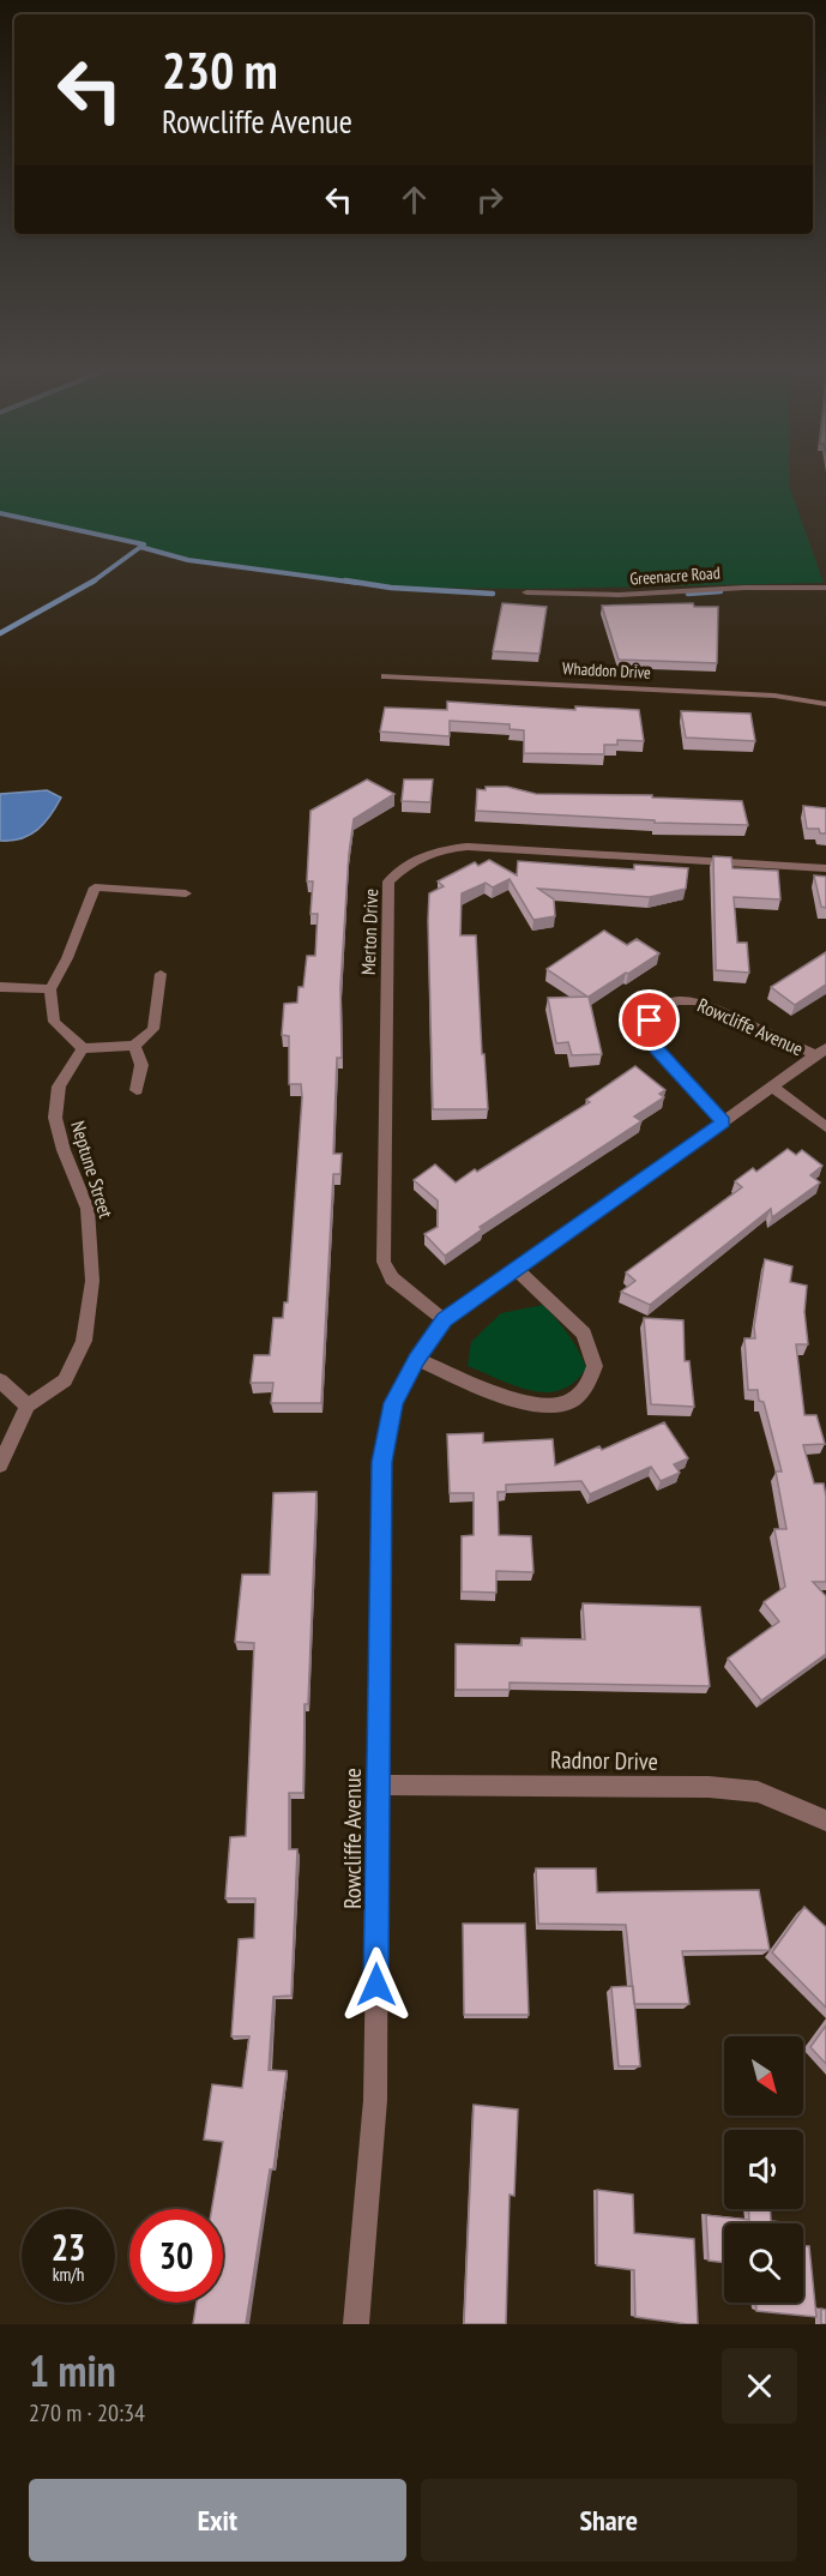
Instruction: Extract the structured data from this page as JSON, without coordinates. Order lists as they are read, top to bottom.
{
  "streets": {
    "street": [
      "Greenacre Road",
      "Whaddon Drive",
      "Merton Drive",
      "Rowcliffe Avenue",
      "Neptune Street",
      "Radnor Drive"
    ]
  },
  "crossings": [
    ["Merton Drive", "Rowcliffe Avenue"],
    ["Rowcliffe Avenue", "Radnor Drive"]
  ],
  "north": "bottom right",
  "page": {
    "turn": ["230 m", "Rowcliffe Avenue"],
    "speed": "23 km/h",
    "limit": "30",
    "heading": ["1 min", "270 m · 20:34"],
    "buttons": ["Exit", "Share"]
  }
}
